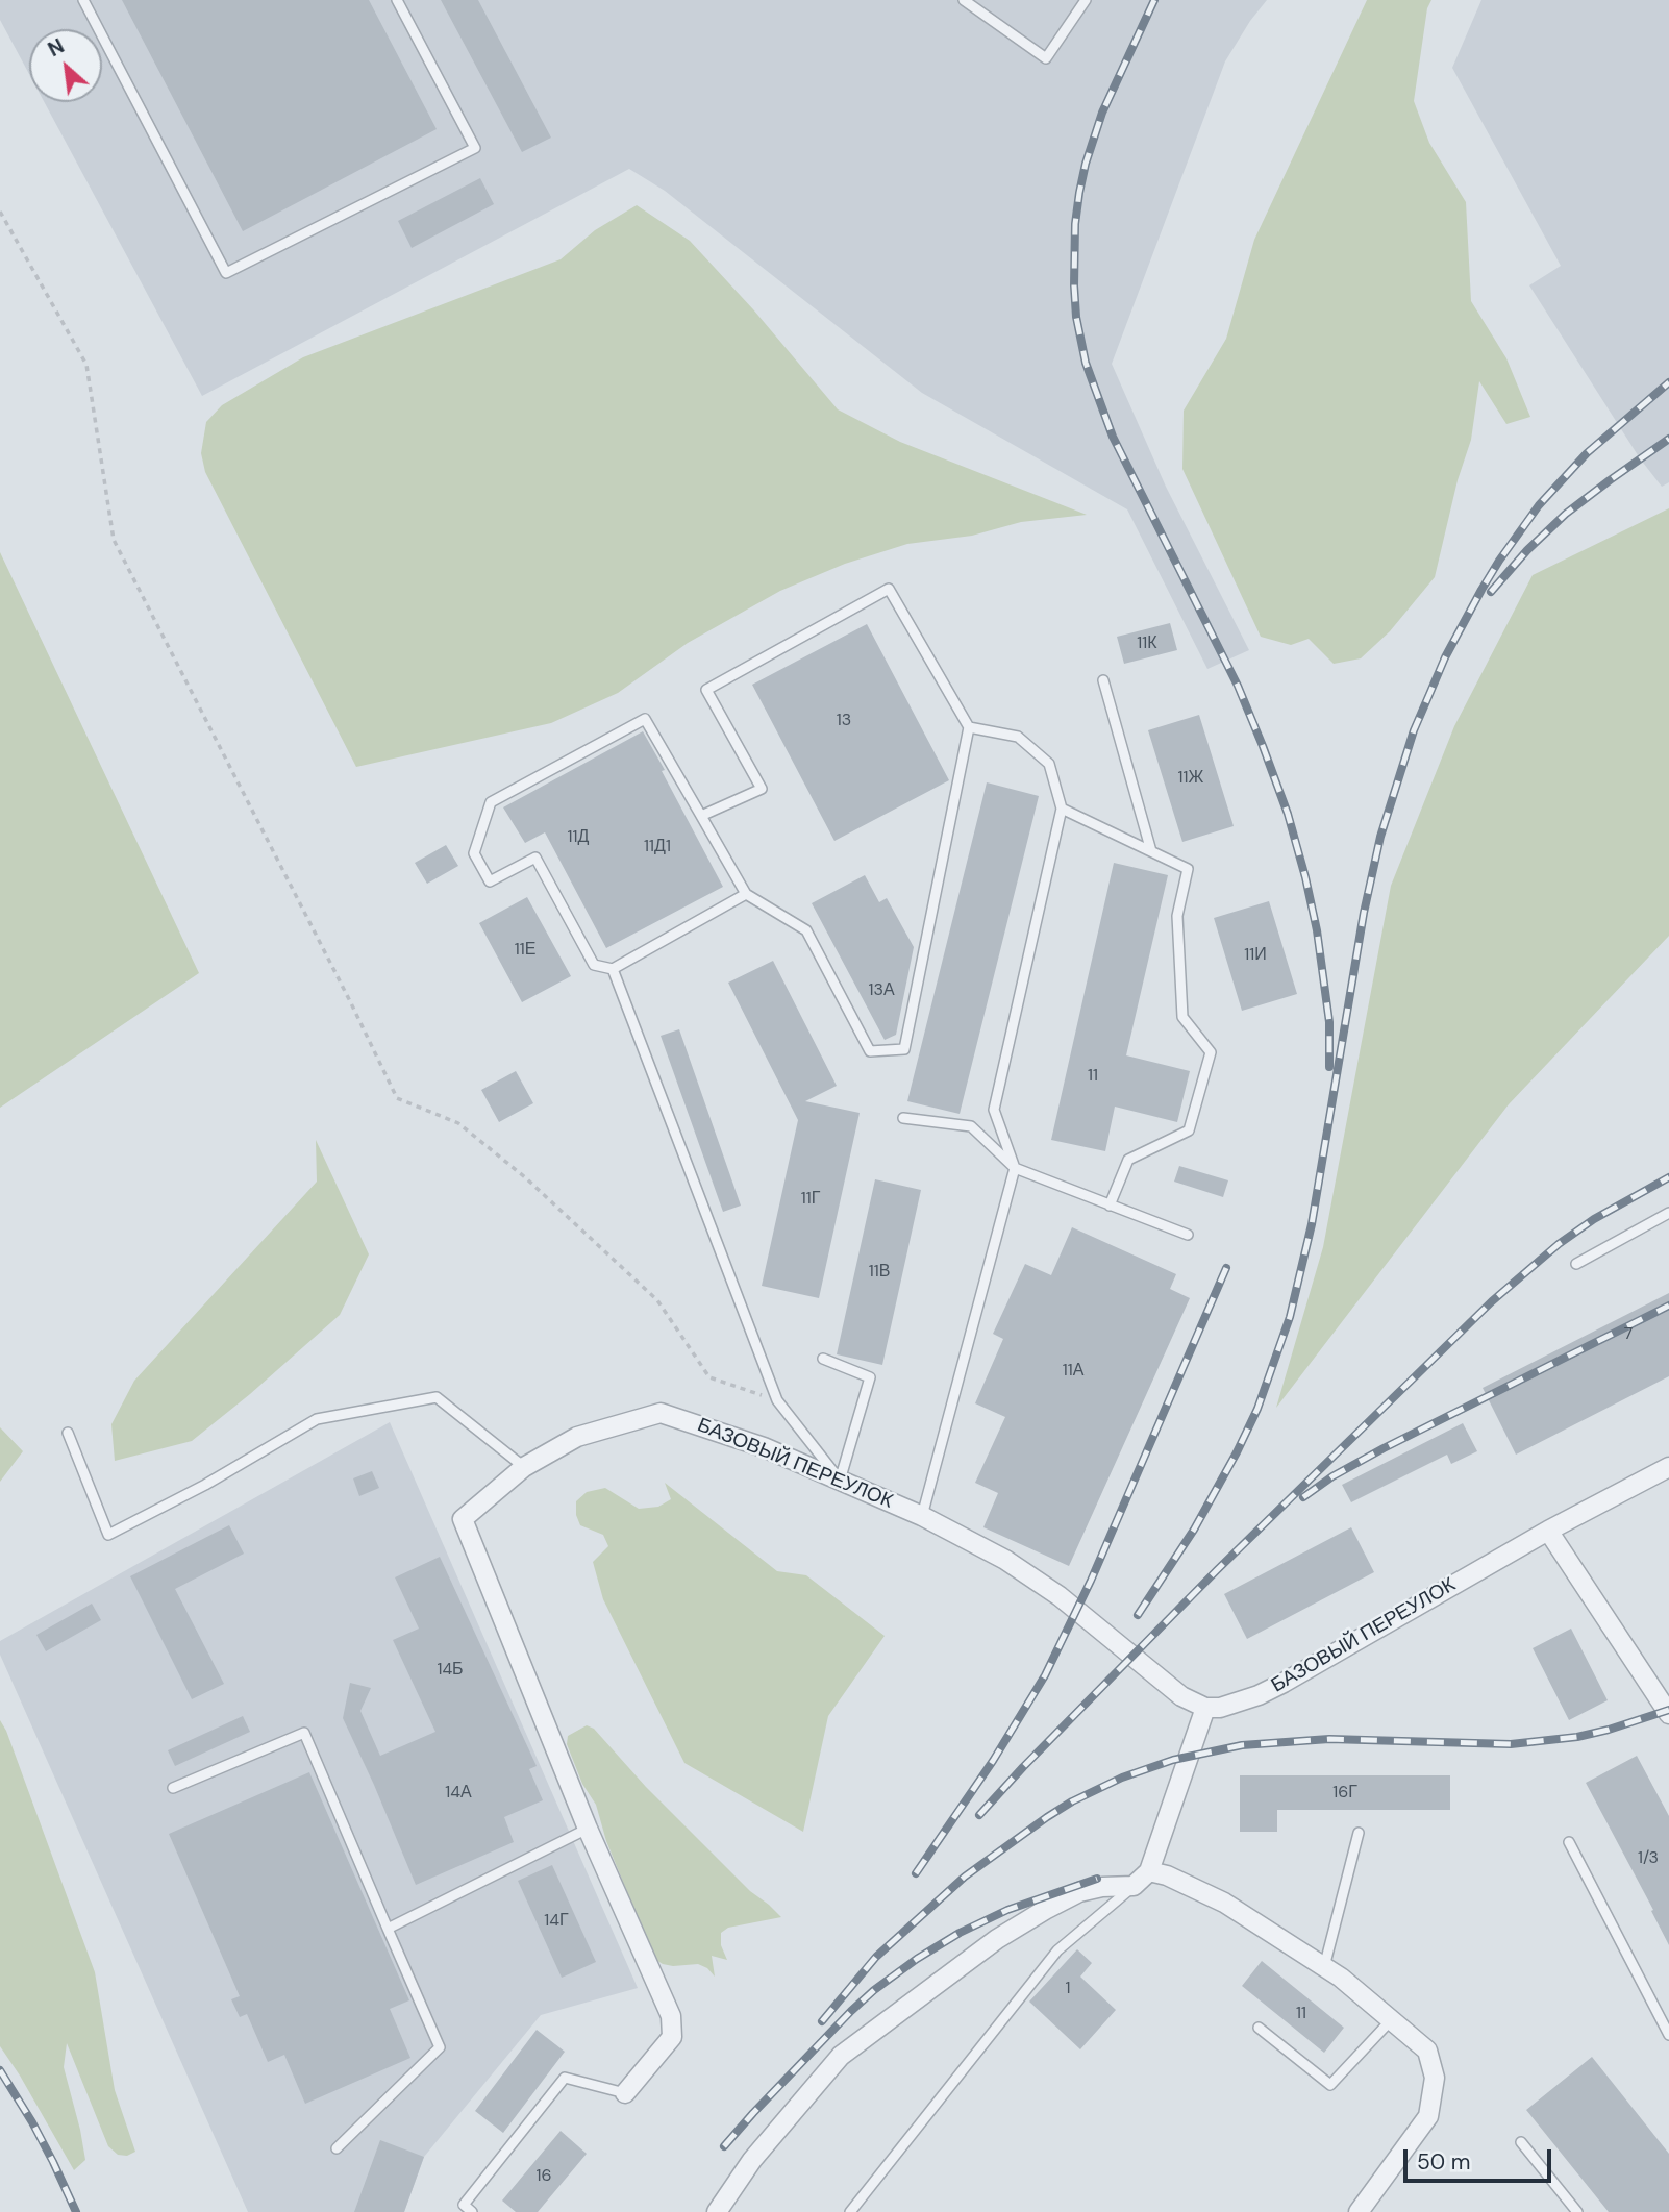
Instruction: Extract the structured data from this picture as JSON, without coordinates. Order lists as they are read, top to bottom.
{
  "streets": {
    "street": ["БАЗОВЫЙ ПЕРЕУЛОК"]
  },
  "house_numbers": [
    "11К",
    "13",
    "11Ж",
    "11Д",
    "11Д1",
    "11Е",
    "11И",
    "13А",
    "11",
    "11Г",
    "11В",
    "7",
    "11А",
    "14Б",
    "14А",
    "16Г",
    "1/3",
    "14Г",
    "1",
    "11",
    "16"
  ],
  "scale_bar": "50 m",
  "north": "top left"
}
